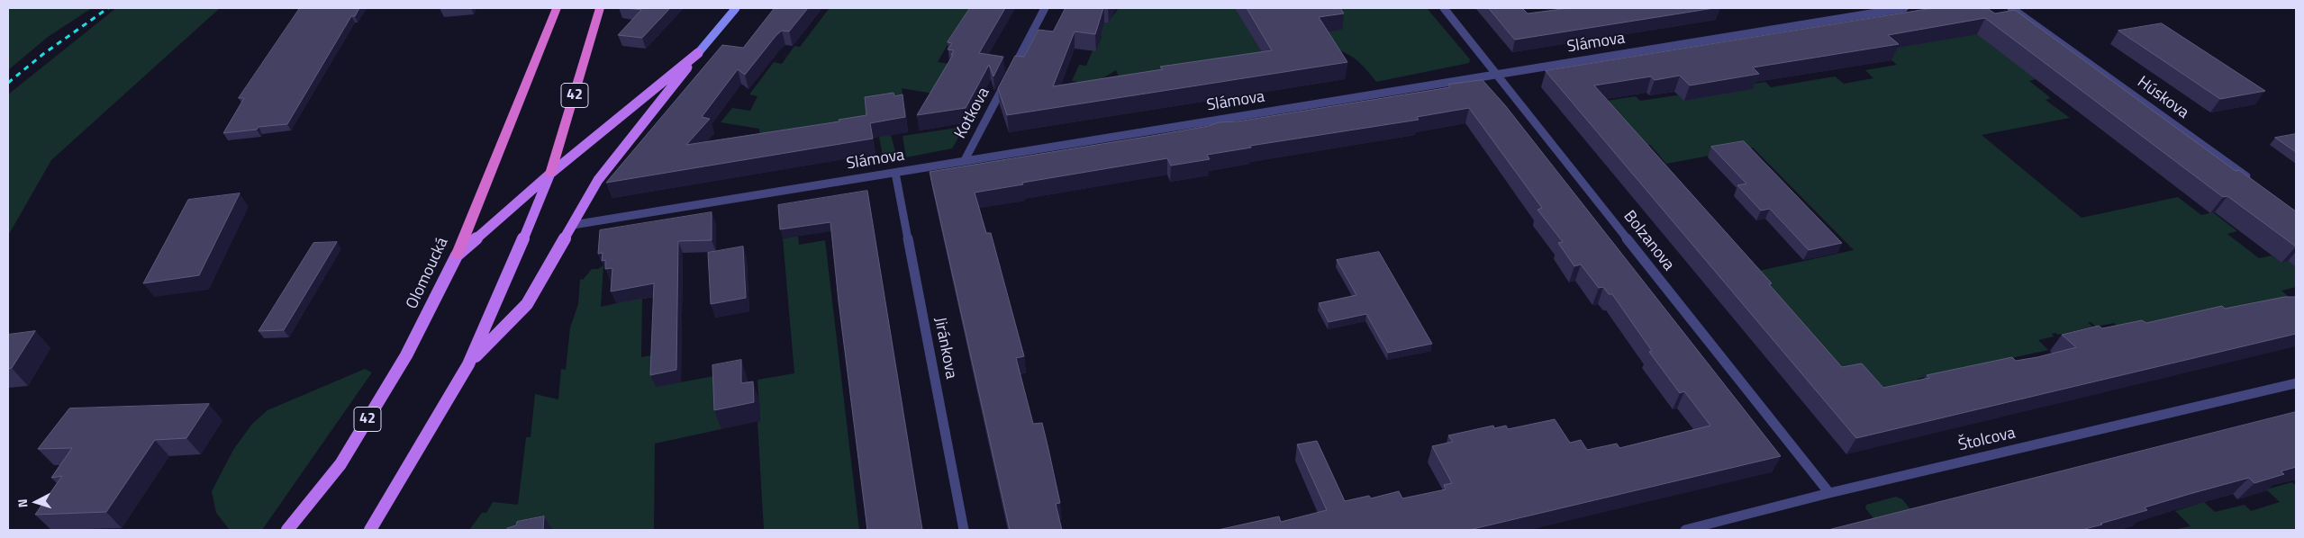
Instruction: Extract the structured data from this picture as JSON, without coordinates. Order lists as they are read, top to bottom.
{
  "streets": {
    "highway": ["42", "Olomoucká"],
    "street": [
      "Slámova",
      "Húskova",
      "Kotkova",
      "Bolzanova",
      "Jiránkova",
      "Štolcova"
    ]
  },
  "crossings": [
    ["Slámova", "Kotkova"],
    ["Slámova", "Bolzanova"],
    ["Slámova", "Jiránkova"],
    ["Bolzanova", "Štolcova"]
  ],
  "north": "left"
}
